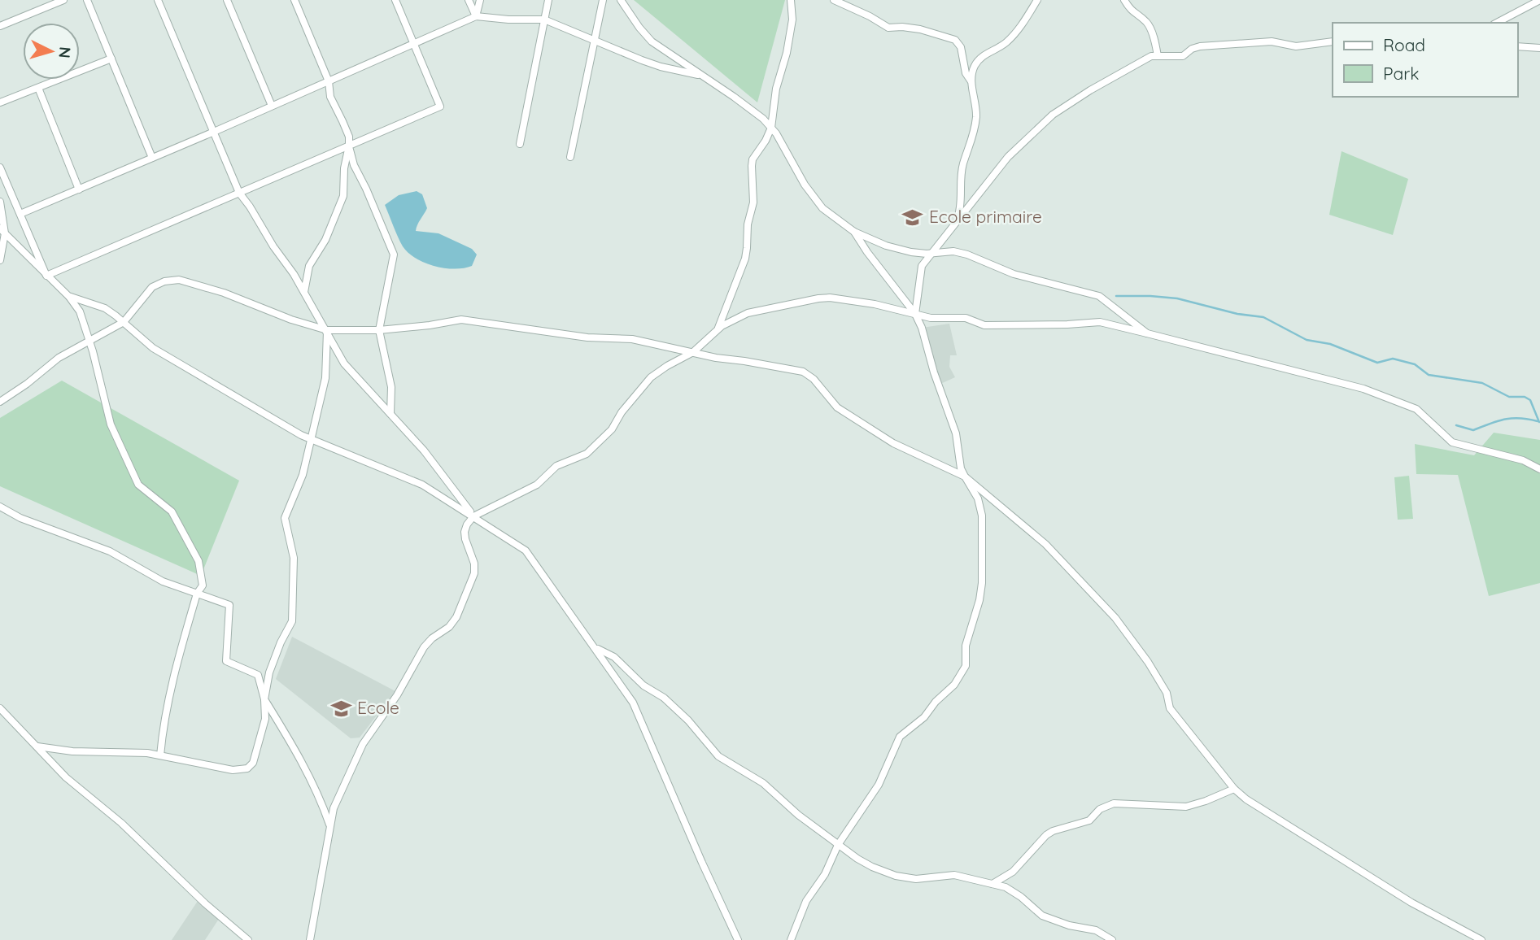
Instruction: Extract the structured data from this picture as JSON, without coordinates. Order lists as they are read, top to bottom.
{
  "places": {
    "school or university": ["Ecole primaire", "Ecole"]
  },
  "legend": ["Road", "Park"],
  "north": "right"
}
